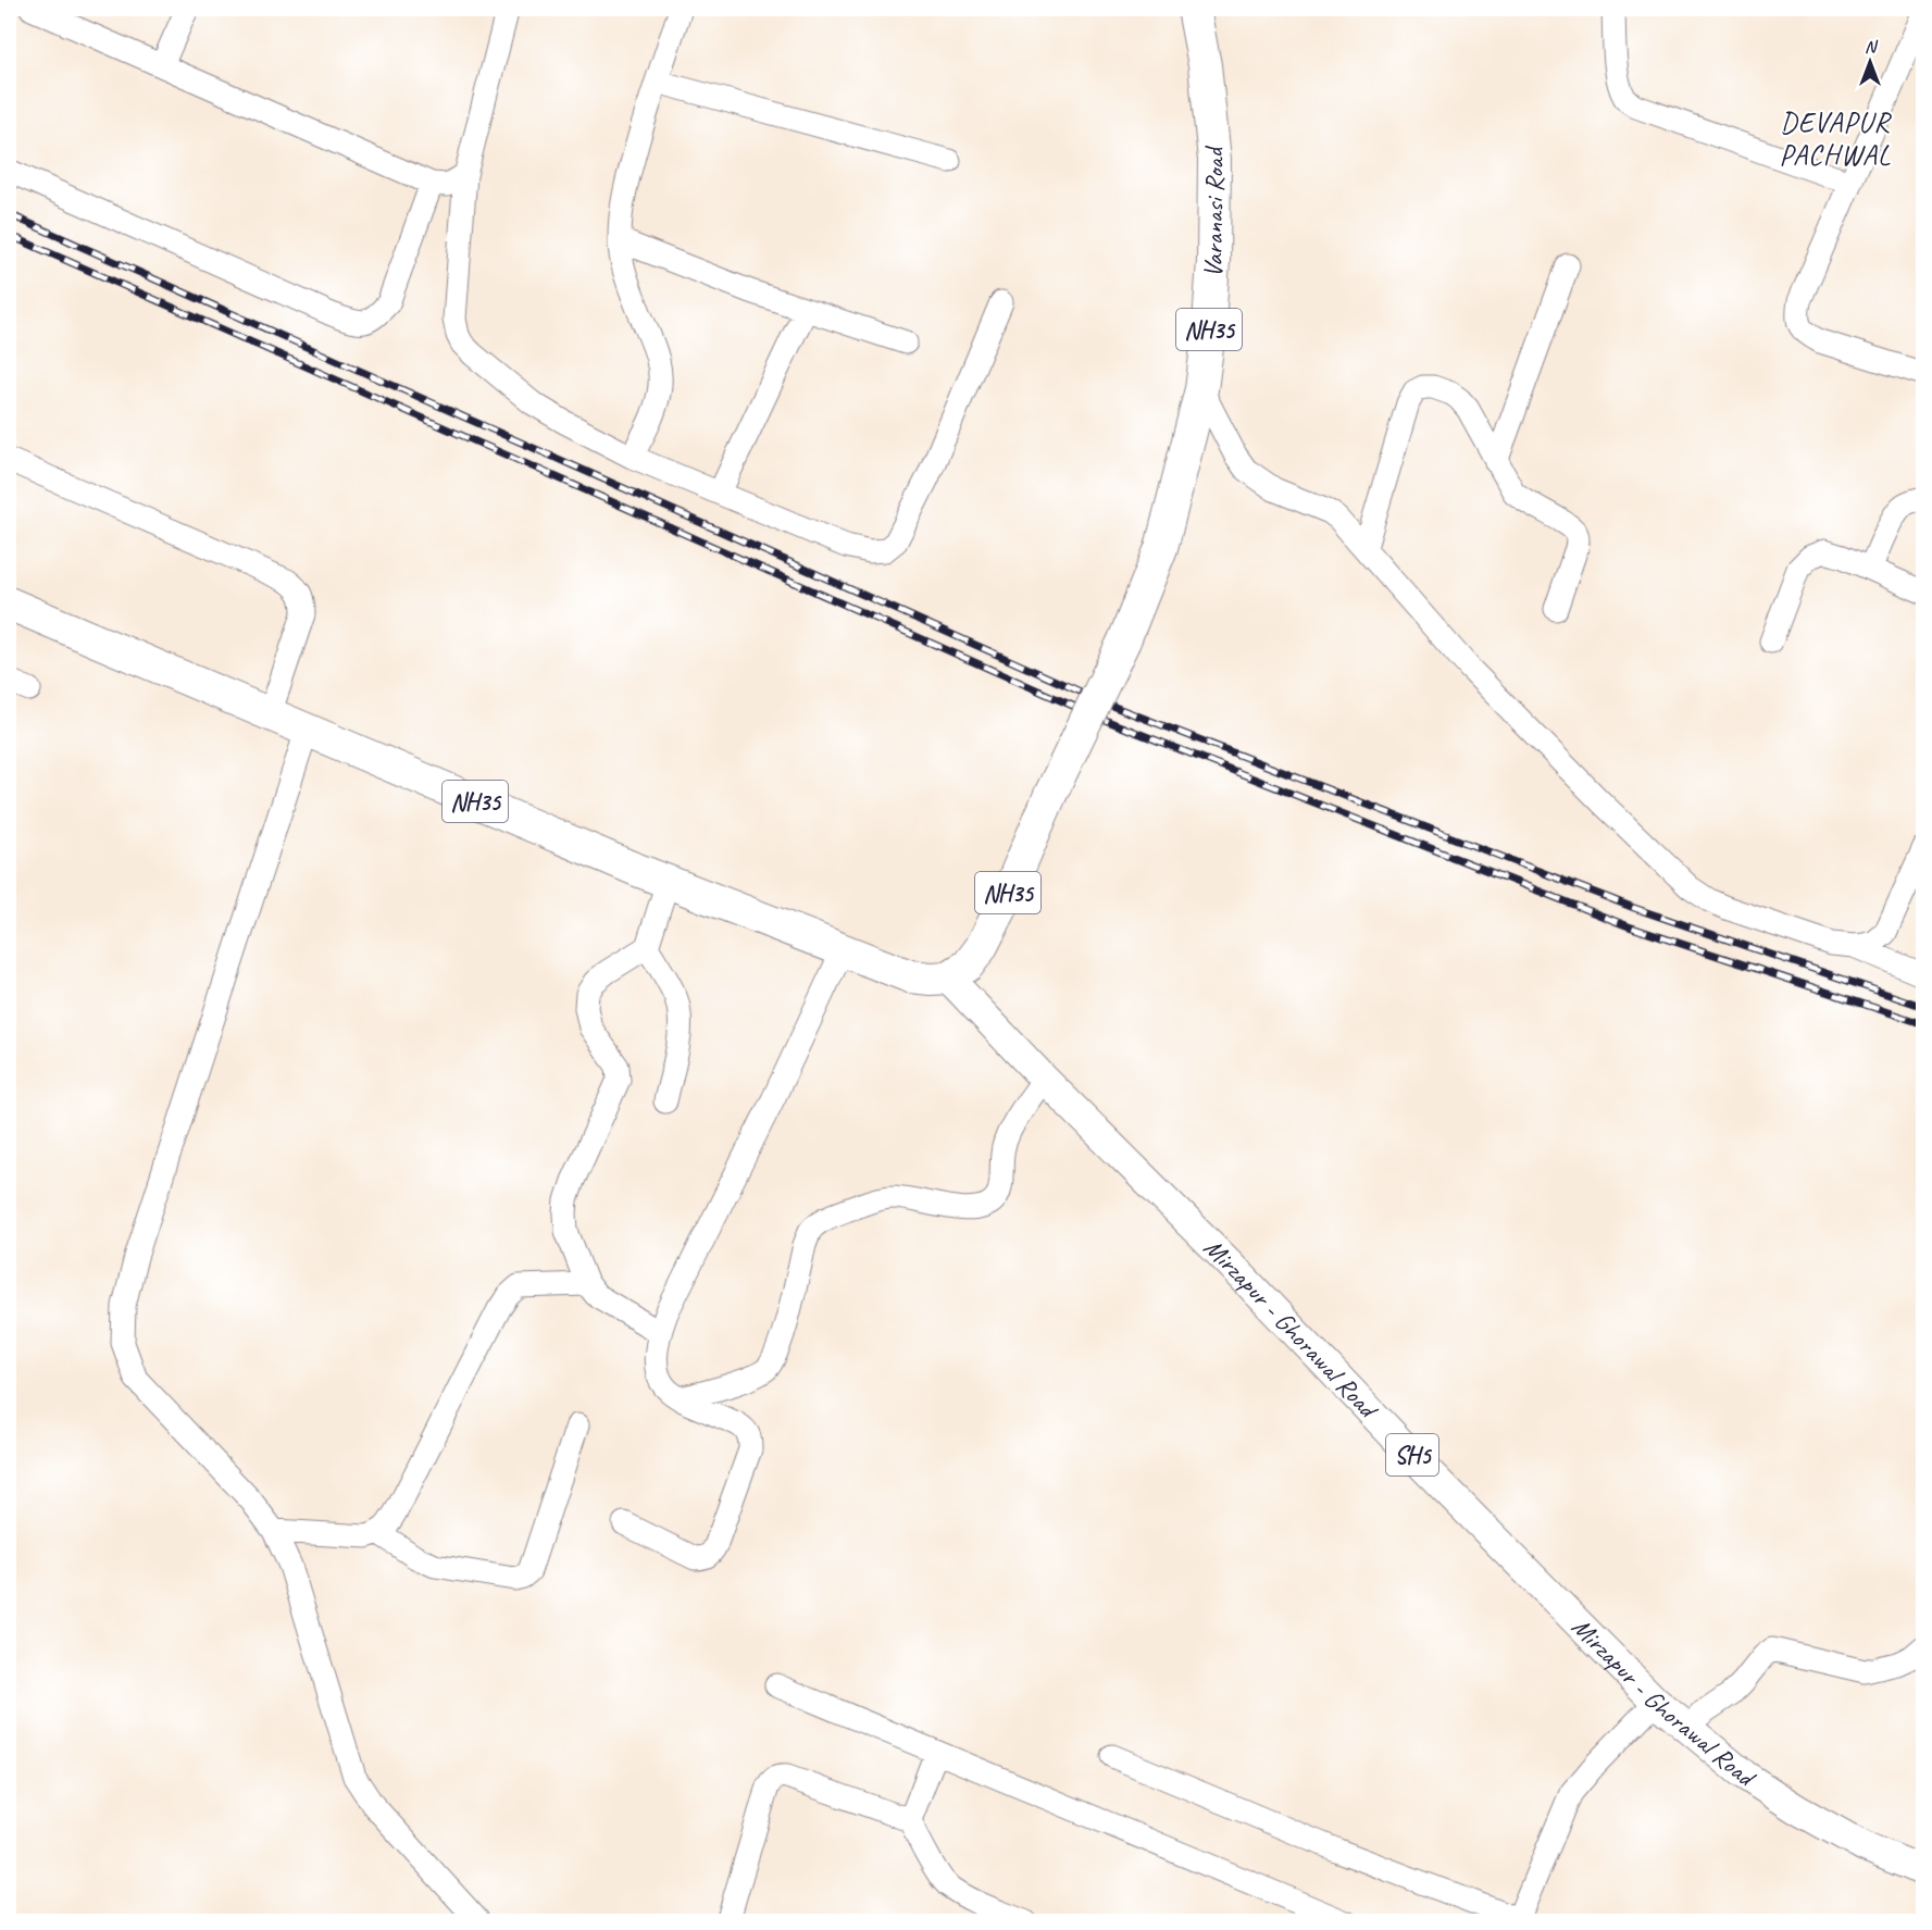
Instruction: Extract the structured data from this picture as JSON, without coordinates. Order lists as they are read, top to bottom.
{
  "streets": {
    "highway": ["Varanasi Road", "NH35"],
    "main road": ["Mirzapur - Ghorawal Road", "SH5"]
  },
  "crossings": [
    ["Varanasi Road", "NH35"],
    ["Varanasi Road", "Mirzapur - Ghorawal Road"],
    ["NH35", "Mirzapur - Ghorawal Road"]
  ],
  "districts": ["DEVAPUR PACHWAL"],
  "north": "top"
}
